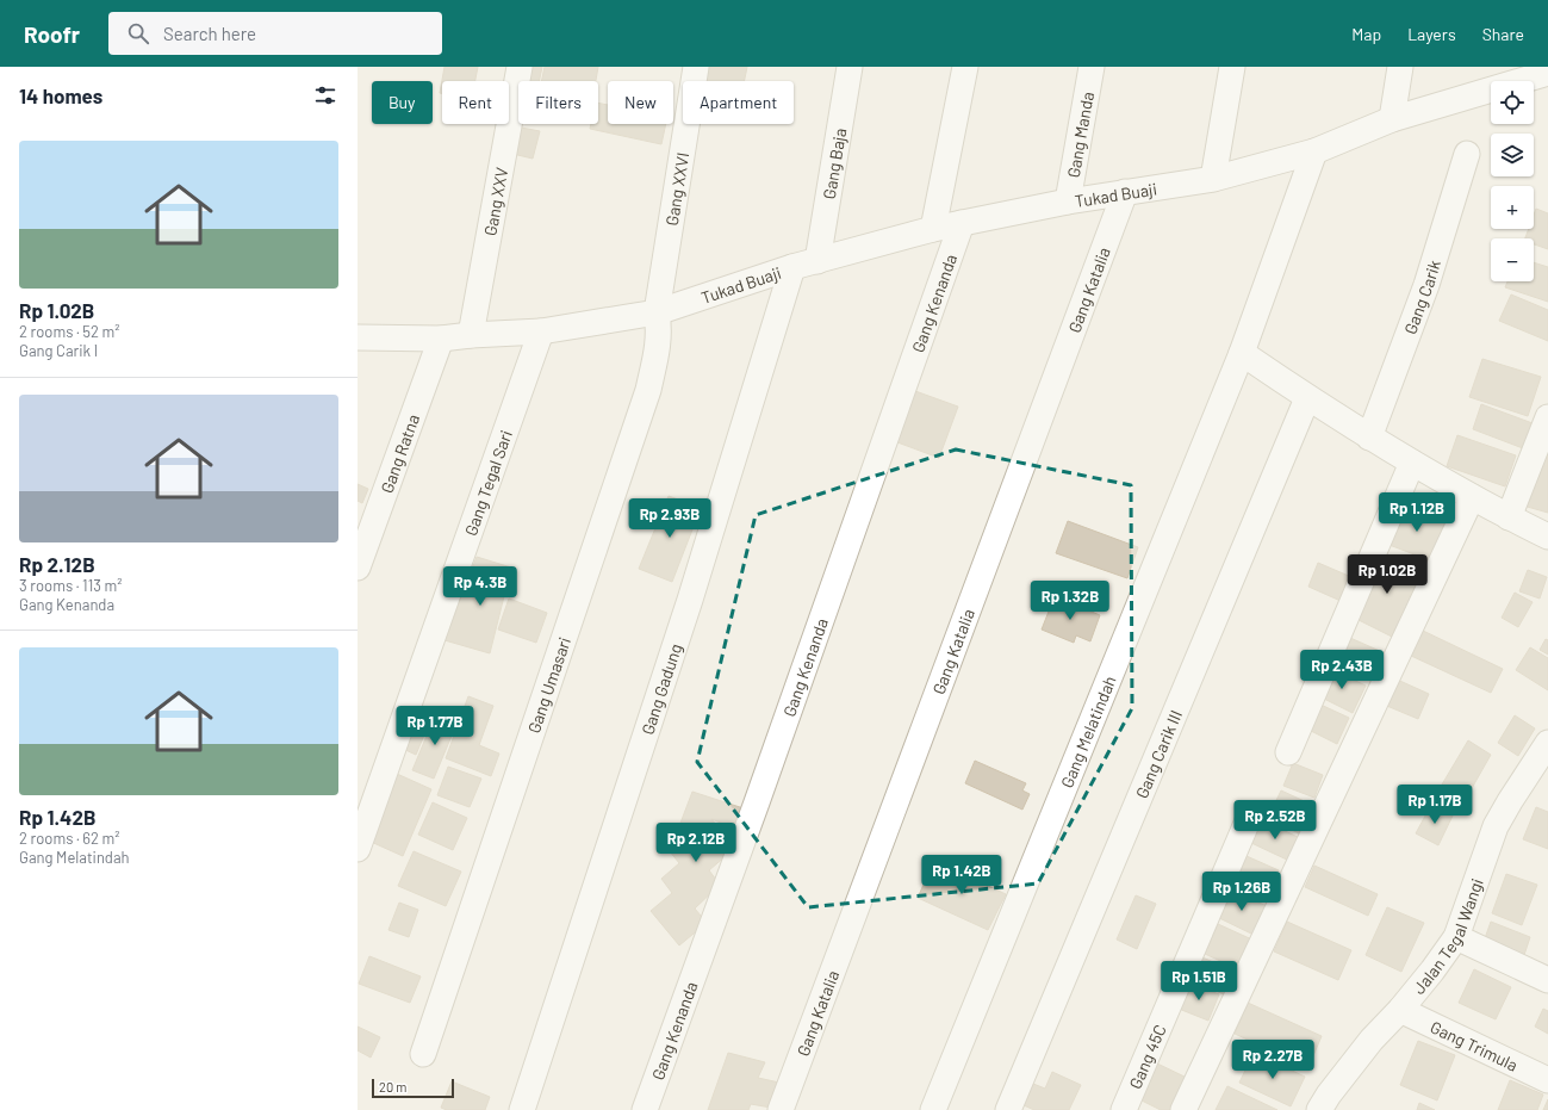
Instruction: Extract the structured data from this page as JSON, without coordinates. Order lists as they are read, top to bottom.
{
  "streets": {
    "street": [
      "Gang Manda",
      "Gang Baja",
      "Gang XXVI",
      "Tukad Buaji",
      "Gang XXV",
      "Gang Katalia",
      "Gang Carik",
      "Gang Kenanda",
      "Gang Ratna",
      "Gang Tegal Sari",
      "Gang Umasari",
      "Gang Gadung",
      "Gang Melatindah",
      "Gang Carik III",
      "Jalan Tegal Wangi",
      "Gang Trimula",
      "Gang 45C"
    ]
  },
  "crossings": [
    ["Gang Manda", "Tukad Buaji"],
    ["Gang Baja", "Tukad Buaji"],
    ["Gang XXVI", "Tukad Buaji"],
    ["Gang XXVI", "Gang Umasari"],
    ["Tukad Buaji", "Gang XXV"],
    ["Tukad Buaji", "Gang Katalia"],
    ["Tukad Buaji", "Gang Kenanda"],
    ["Tukad Buaji", "Gang Ratna"],
    ["Tukad Buaji", "Gang Tegal Sari"],
    ["Tukad Buaji", "Gang Umasari"],
    ["Tukad Buaji", "Gang Gadung"],
    ["Jalan Tegal Wangi", "Gang Trimula"]
  ],
  "scale_bar": "20 m",
  "page": {
    "header": "Roofr",
    "search": "Search here",
    "nav": ["Map", "Layers", "Share"],
    "heading": "14 homes",
    "map_buttons": ["+", "−"],
    "chip": [
      "Buy",
      "Rent",
      "Filters",
      "New",
      "Apartment"
    ],
    "list": [
      {
        "name": "Rp 1.02B",
        "note": "2 rooms · 52 m² · Gang Carik I"
      },
      {
        "name": "Rp 2.12B",
        "note": "3 rooms · 113 m² · Gang Kenanda"
      },
      {
        "name": "Rp 1.42B",
        "note": "2 rooms · 62 m² · Gang Melatindah"
      }
    ],
    "price": [
      "Rp 1.12B",
      "Rp 2.93B",
      "Rp 1.02B",
      "Rp 4.3B",
      "Rp 1.32B",
      "Rp 2.43B",
      "Rp 1.77B",
      "Rp 1.17B",
      "Rp 2.52B",
      "Rp 2.12B",
      "Rp 1.42B",
      "Rp 1.26B",
      "Rp 1.51B",
      "Rp 2.27B"
    ],
    "scale": "20 m"
  }
}
